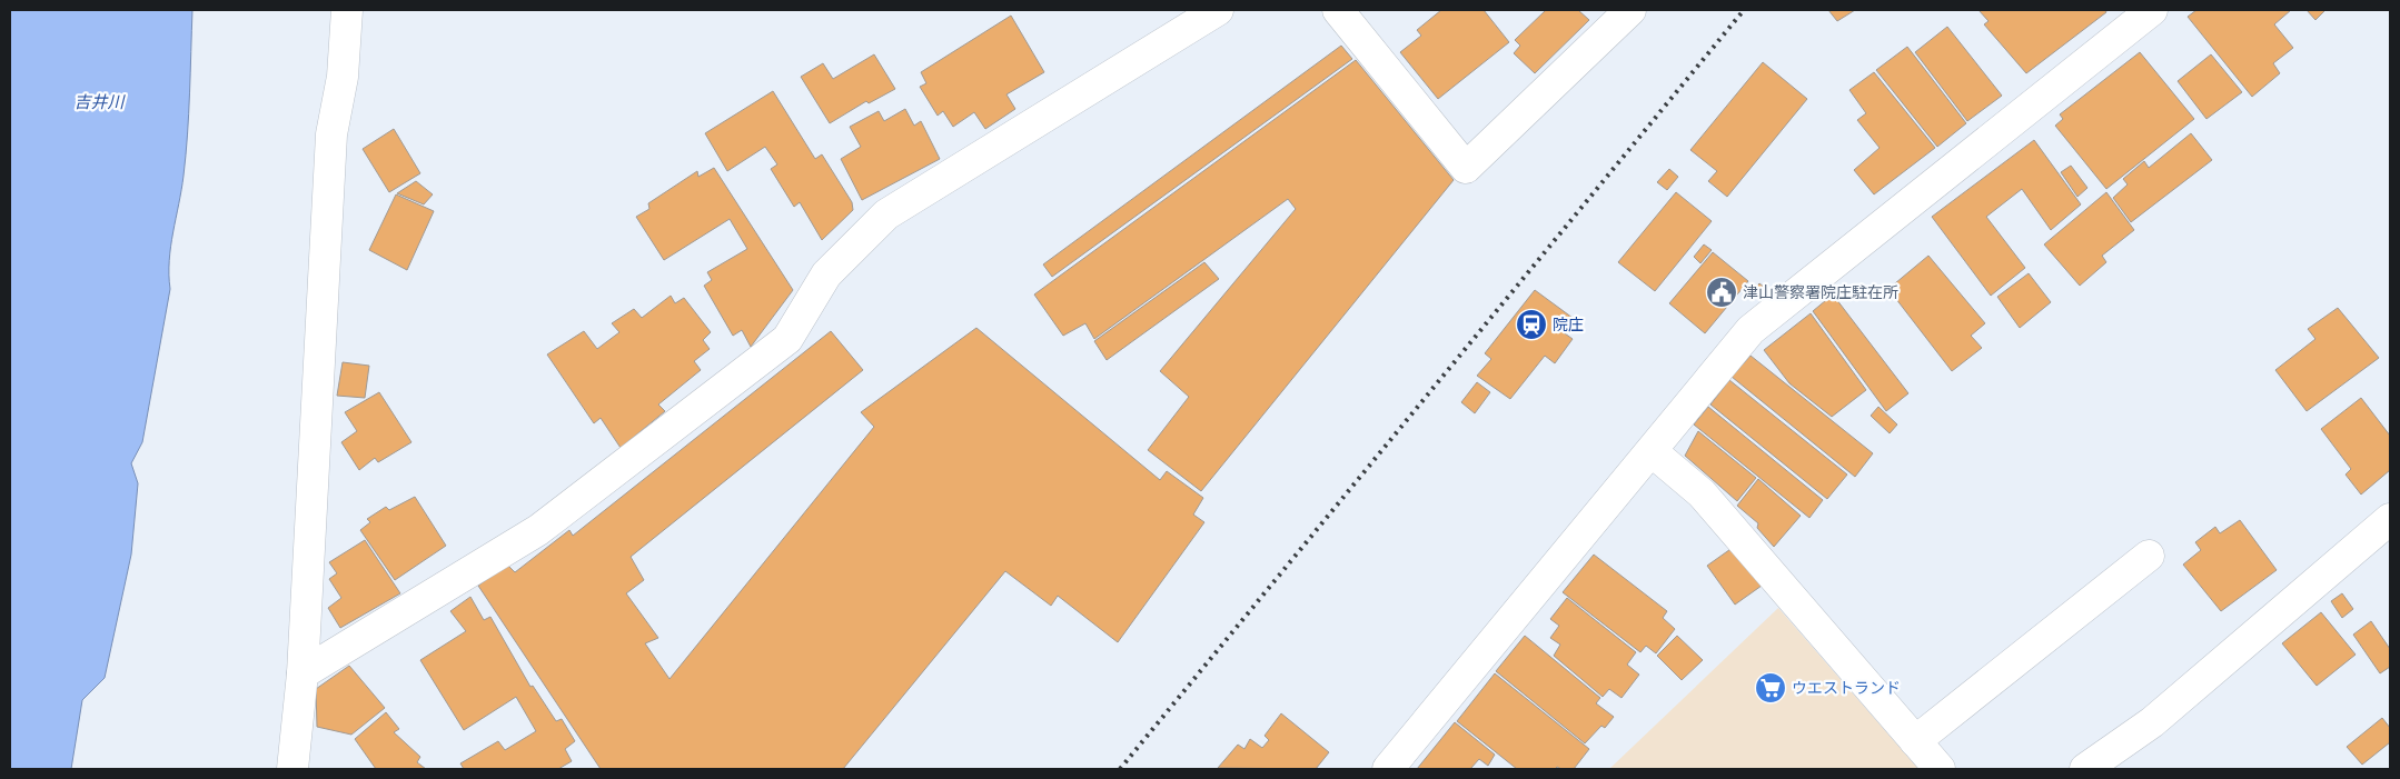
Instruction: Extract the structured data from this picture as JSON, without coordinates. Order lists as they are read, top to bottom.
{
  "water": ["吉井川"],
  "places": {
    "public building": ["津山警察署院庄駐在所"],
    "station": ["院庄"],
    "supermarket": ["ウエストランド"]
  }
}
